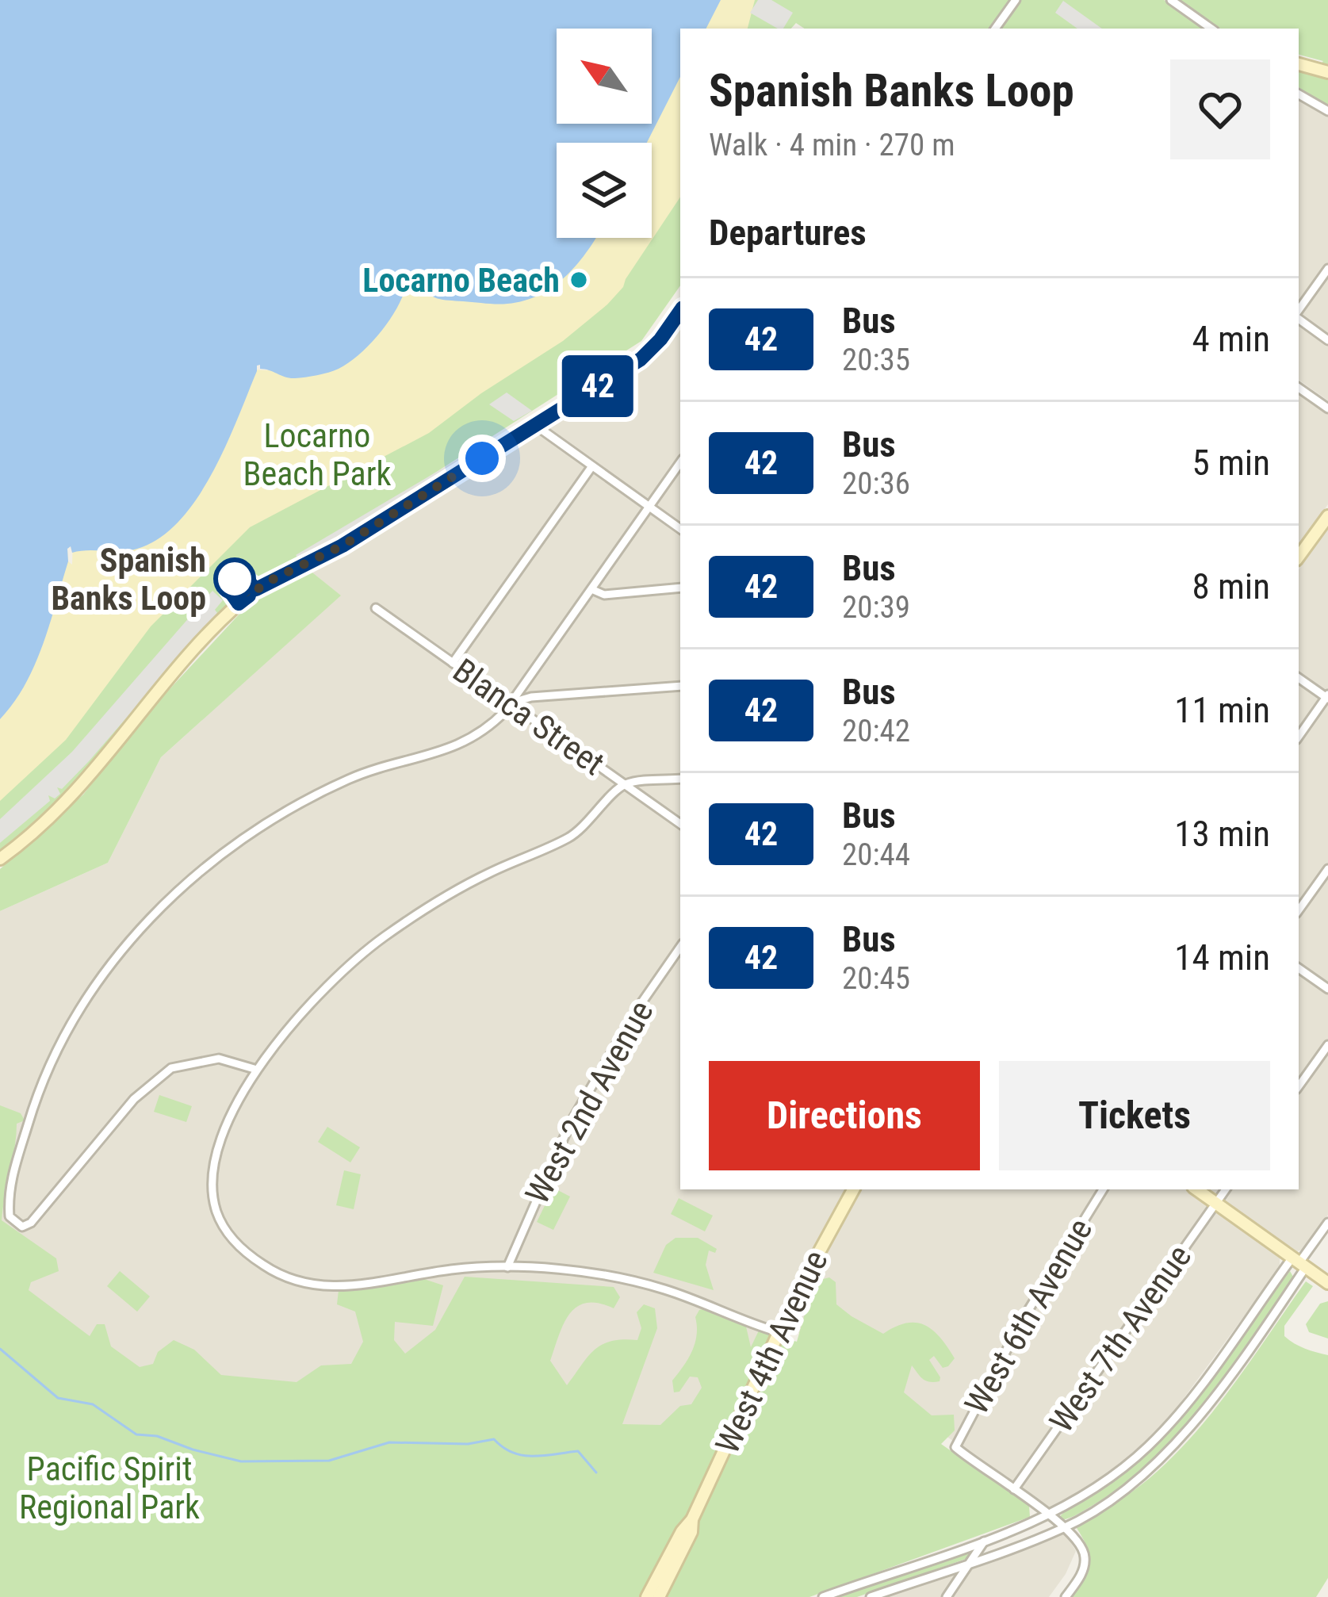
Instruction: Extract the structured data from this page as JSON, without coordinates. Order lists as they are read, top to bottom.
{
  "streets": {
    "street": [
      "Blanca Street",
      "West 2nd Avenue",
      "West 6th Avenue",
      "West 7th Avenue",
      "West 4th Avenue"
    ]
  },
  "crossings": [
    ["West 6th Avenue", "West 7th Avenue"]
  ],
  "parks": ["Locarno Beach Park", "Pacific Spirit Regional Park"],
  "places": ["Locarno Beach", "Spanish Banks Loop"],
  "lines": ["bus line 42"],
  "north": "top left",
  "page": {
    "on_map": "42",
    "heading": [
      ["Spanish Banks Loop", "Walk · 4 min · 270 m"],
      "Departures"
    ],
    "list": [
      {
        "mark": "42",
        "name": "Bus",
        "note": "20:35",
        "value": "4 min"
      },
      {
        "mark": "42",
        "name": "Bus",
        "note": "20:36",
        "value": "5 min"
      },
      {
        "mark": "42",
        "name": "Bus",
        "note": "20:39",
        "value": "8 min"
      },
      {
        "mark": "42",
        "name": "Bus",
        "note": "20:42",
        "value": "11 min"
      },
      {
        "mark": "42",
        "name": "Bus",
        "note": "20:44",
        "value": "13 min"
      },
      {
        "mark": "42",
        "name": "Bus",
        "note": "20:45",
        "value": "14 min"
      }
    ],
    "buttons": ["Directions", "Tickets"]
  }
}
